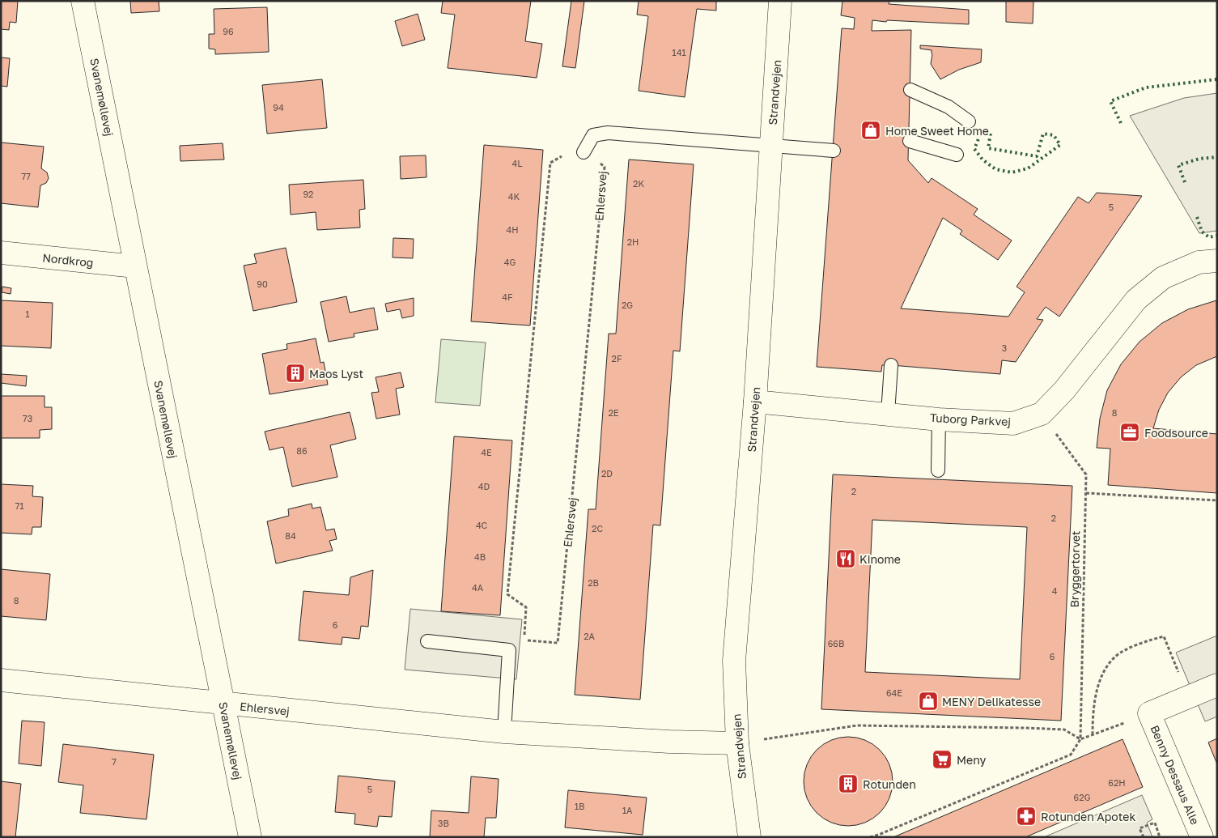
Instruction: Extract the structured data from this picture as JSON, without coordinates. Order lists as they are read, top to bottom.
{
  "streets": {
    "street": [
      "Strandvejen",
      "Svanemøllevej",
      "Ehlersvej",
      "Nordkrog",
      "Tuborg Parkvej",
      "Benny Dessaus Alle"
    ],
    "path": ["Bryggertorvet"]
  },
  "crossings": [
    ["Strandvejen", "Ehlersvej"],
    ["Strandvejen", "Tuborg Parkvej"],
    ["Svanemøllevej", "Ehlersvej"],
    ["Svanemøllevej", "Nordkrog"],
    ["Tuborg Parkvej", "Bryggertorvet"]
  ],
  "places": {
    "shop": ["Home Sweet Home", "MENY Delikatesse"],
    "building": ["Maos Lyst", "Rotunden"],
    "office": ["Foodsource"],
    "restaurant": ["Kinome"],
    "supermarket": ["Meny"],
    "pharmacy": ["Rotunden Apotek"]
  },
  "house_numbers": [
    "96",
    "141",
    "94",
    "4L",
    "77",
    "2K",
    "92",
    "4K",
    "5",
    "4H",
    "2H",
    "4G",
    "90",
    "4F",
    "2G",
    "1",
    "3",
    "2F",
    "2E",
    "8",
    "73",
    "86",
    "4E",
    "2D",
    "4D",
    "2",
    "71",
    "2",
    "4C",
    "2C",
    "84",
    "4B",
    "2B",
    "4A",
    "4",
    "8",
    "6",
    "2A",
    "66B",
    "6",
    "64E",
    "7",
    "62H",
    "5",
    "62G",
    "1B",
    "1A",
    "3B"
  ]
}
